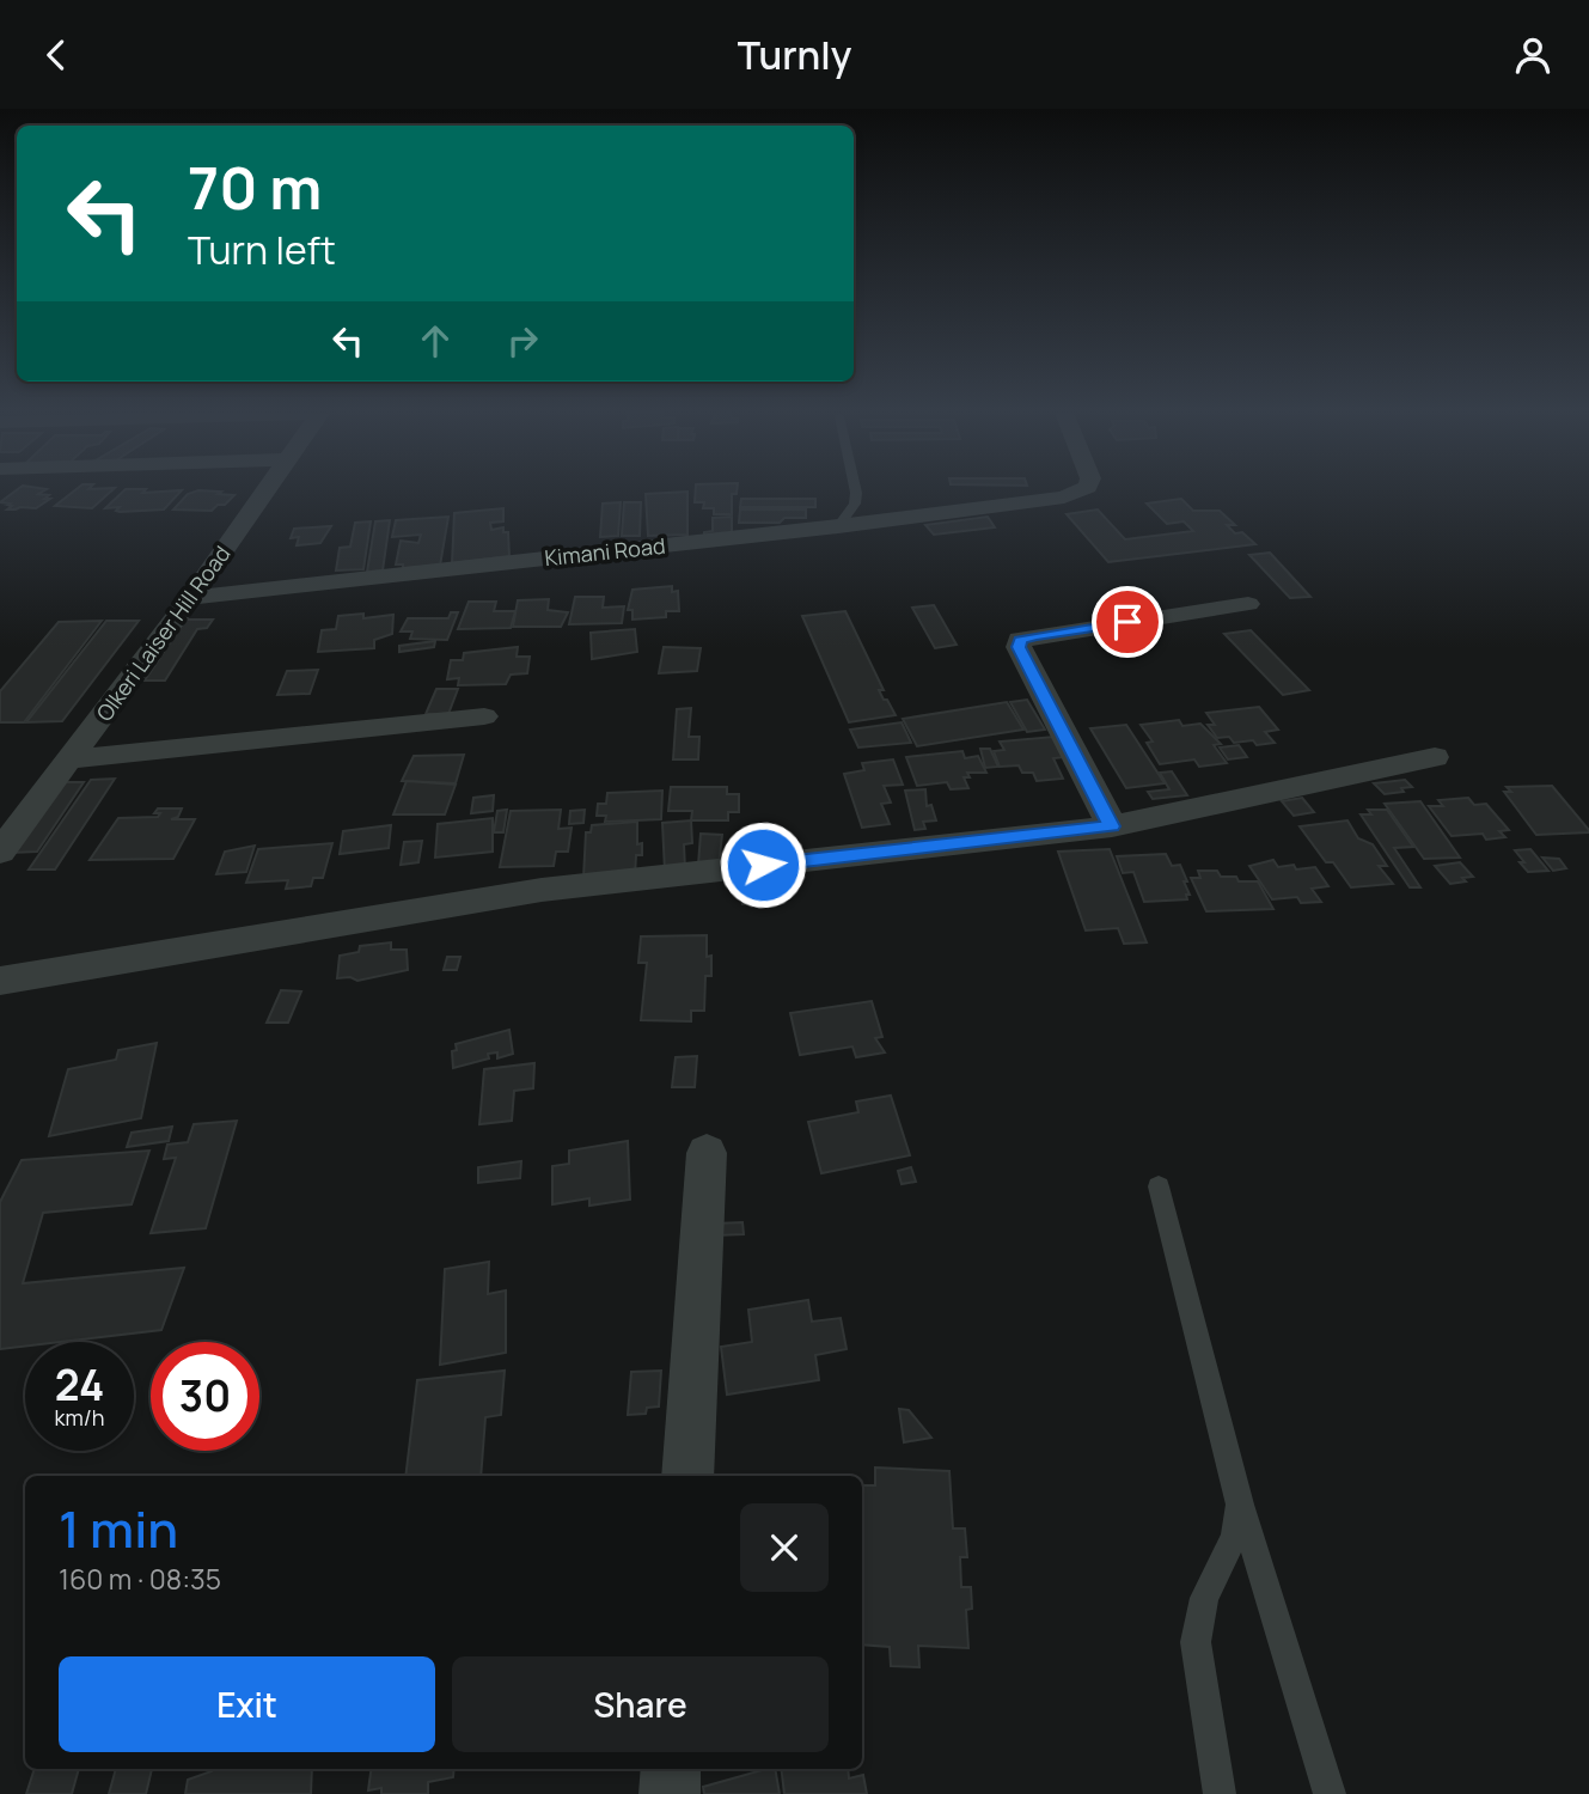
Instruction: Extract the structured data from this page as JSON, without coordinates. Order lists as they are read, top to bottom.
{
  "streets": {
    "street": ["Kimani Road", "Olkeri Laiser Hill Road"]
  },
  "crossings": [
    ["Kimani Road", "Olkeri Laiser Hill Road"]
  ],
  "page": {
    "header": "Turnly",
    "turn": ["70 m", "Turn left"],
    "speed": "24 km/h",
    "limit": "30",
    "heading": ["1 min", "160 m · 08:35"],
    "buttons": ["Exit", "Share"]
  }
}
